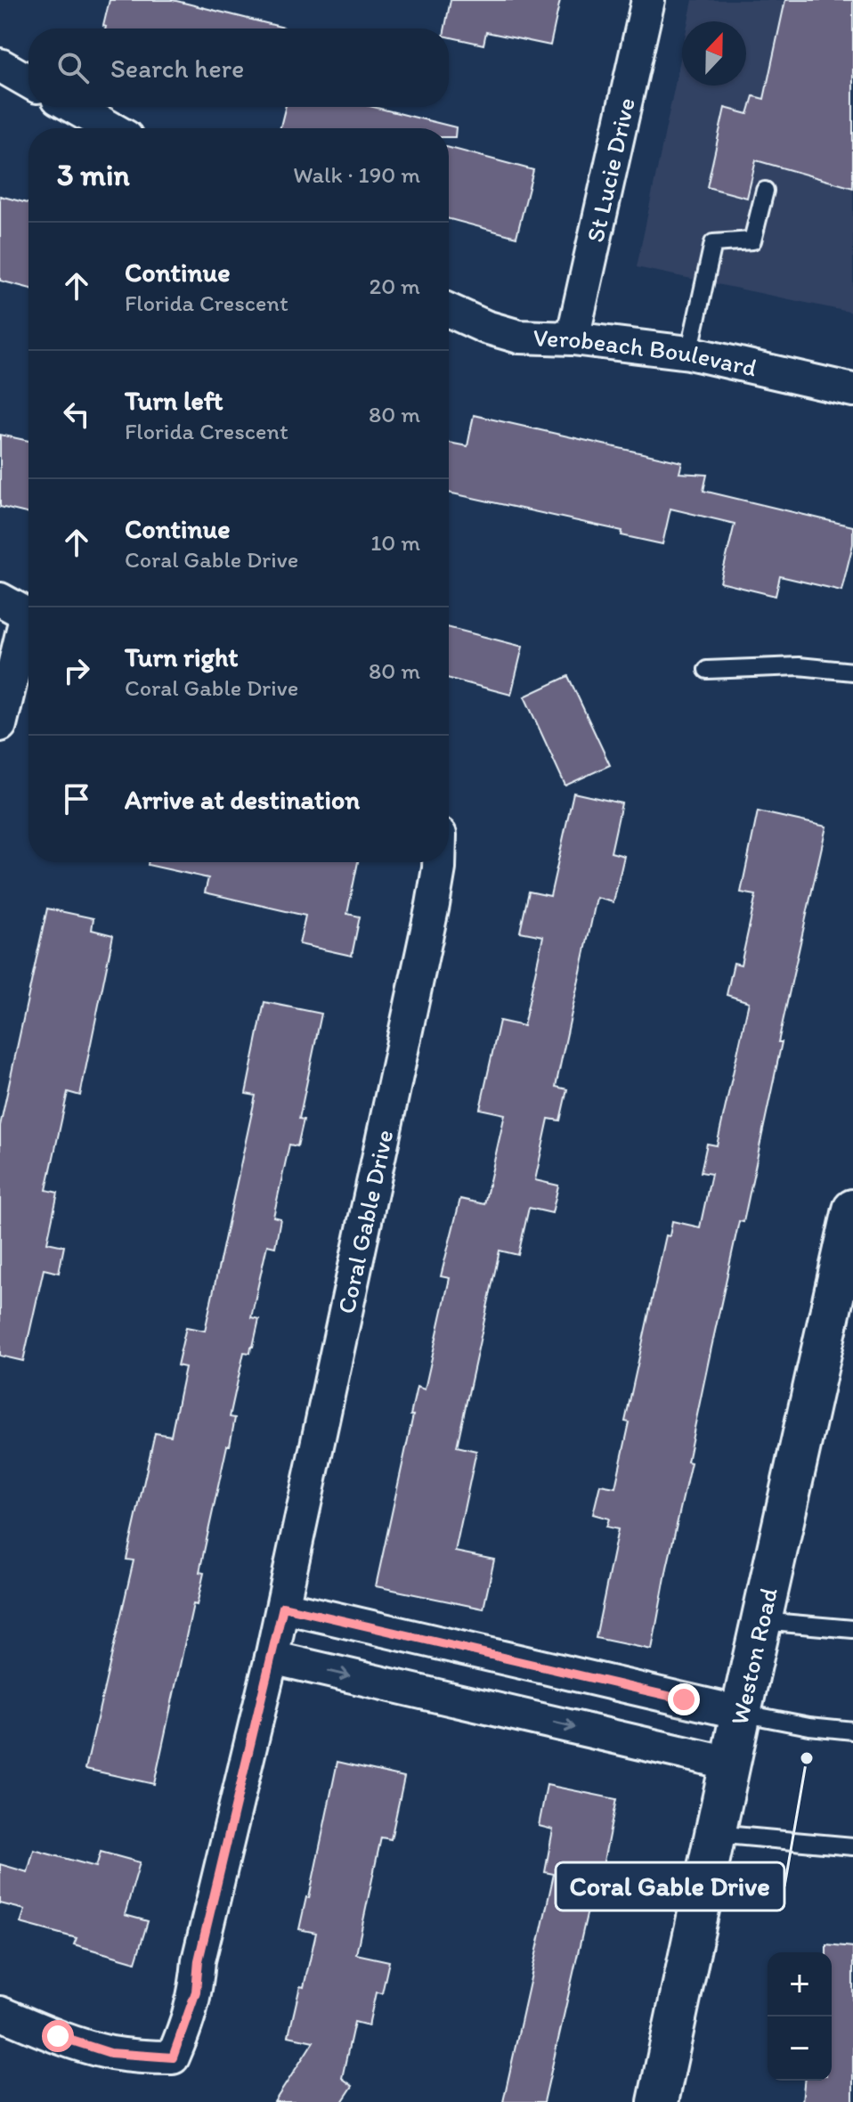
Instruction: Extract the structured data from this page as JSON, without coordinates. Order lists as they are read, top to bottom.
{
  "streets": {
    "main road": ["Weston Road"],
    "street": ["St Lucie Drive", "Verobeach Boulevard", "Coral Gable Drive"]
  },
  "crossings": [
    ["St Lucie Drive", "Verobeach Boulevard"]
  ],
  "places": ["Coral Gable Drive"],
  "north": "top",
  "page": {
    "search": "Search here",
    "heading": ["3 min", "Walk · 190 m"],
    "list": [
      ["Continue", "Florida Crescent", "20 m"],
      ["Turn left", "Florida Crescent", "80 m"],
      ["Continue", "Coral Gable Drive", "10 m"],
      ["Turn right", "Coral Gable Drive", "80 m"],
      "Arrive at destination"
    ],
    "map_buttons": ["+", "−"]
  }
}
